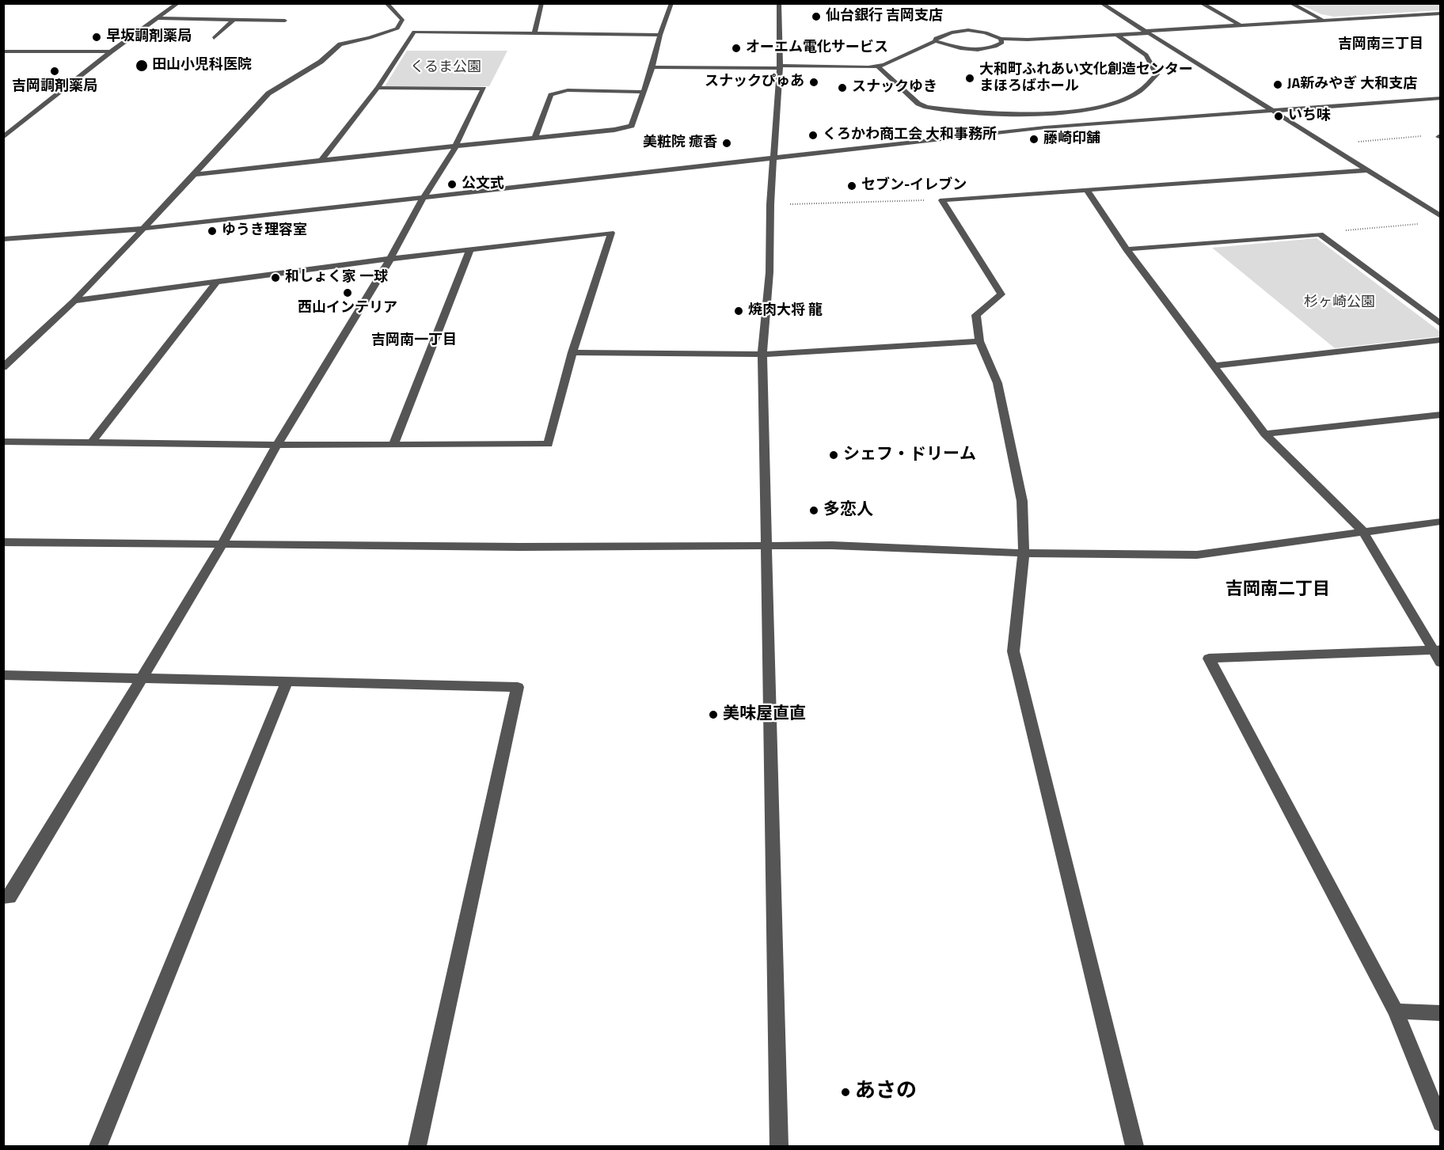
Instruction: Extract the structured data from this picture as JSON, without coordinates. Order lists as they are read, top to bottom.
{
  "districts": ["吉岡南三丁目", "吉岡南一丁目", "吉岡南二丁目"],
  "parks": ["くるま公園", "杉ヶ崎公園"],
  "places": [
    "仙台銀行 吉岡支店",
    "早坂調剤薬局",
    "オーエム電化サービス",
    "田山小児科医院",
    "吉岡調剤薬局",
    "大和町ふれあい文化創造センター まほろばホール",
    "スナックぴゅあ",
    "JA新みやぎ 大和支店",
    "スナックゆき",
    "いち味",
    "くろかわ商工会 大和事務所",
    "藤崎印舗",
    "美粧院 癒香",
    "公文式",
    "セブン-イレブン",
    "ゆうき理容室",
    "和しょく家 一球",
    "西山インテリア",
    "焼肉大将 龍",
    "シェフ・ドリーム",
    "多恋人",
    "美味屋直直",
    "あさの"
  ]
}
